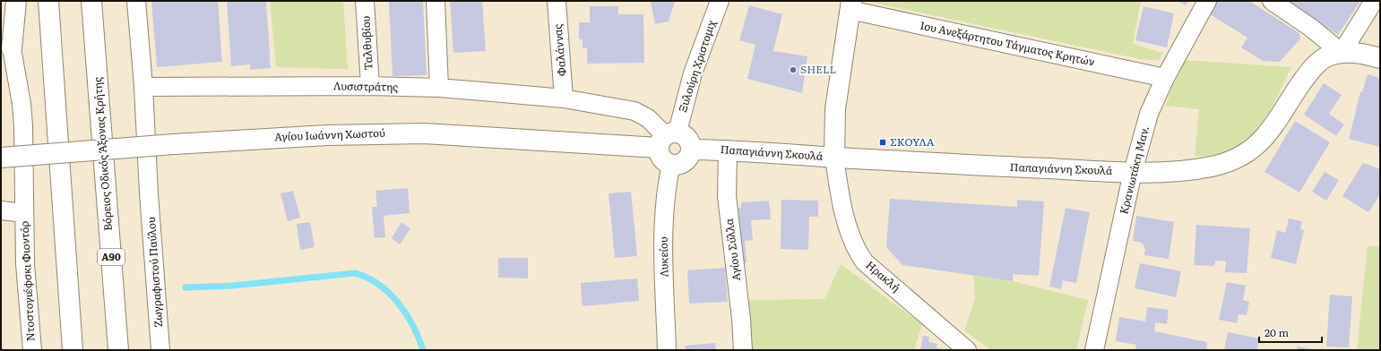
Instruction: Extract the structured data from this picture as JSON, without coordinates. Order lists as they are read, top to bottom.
{
  "streets": {
    "main road": [
      "Αγίου Ιωάννη Χωστού",
      "Παπαγιάννη Σκουλά",
      "Βόρειος Οδικός Άξονας Κρήτης",
      "Α90"
    ],
    "street": [
      "Ταλθυβίου",
      "1ου Ανεξάρτητου Τάγματος Κρητών",
      "Φαλάννας",
      "Ξυλούρη Χριστομιχ",
      "Λυσιστράτης",
      "Κρανιωτάκη Μαν.",
      "Αγίου Σύλλα",
      "Λυκείου",
      "Ζωγραφιστού Παύλου",
      "Ηρακλή",
      "Ντοστογιέφσκι Φιοντόρ"
    ]
  },
  "crossings": [
    ["Ταλθυβίου", "Λυσιστράτης"],
    ["1ου Ανεξάρτητου Τάγματος Κρητών", "Κρανιωτάκη Μαν."],
    ["Φαλάννας", "Λυσιστράτης"],
    ["Ξυλούρη Χριστομιχ", "Λυσιστράτης"],
    ["Ξυλούρη Χριστομιχ", "Αγίου Ιωάννη Χωστού"],
    ["Ξυλούρη Χριστομιχ", "Παπαγιάννη Σκουλά"],
    ["Ξυλούρη Χριστομιχ", "Λυκείου"],
    ["Λυσιστράτης", "Αγίου Ιωάννη Χωστού"],
    ["Λυσιστράτης", "Παπαγιάννη Σκουλά"],
    ["Λυσιστράτης", "Λυκείου"],
    ["Λυσιστράτης", "Ζωγραφιστού Παύλου"],
    ["Αγίου Ιωάννη Χωστού", "Παπαγιάννη Σκουλά"],
    ["Αγίου Ιωάννη Χωστού", "Λυκείου"],
    ["Παπαγιάννη Σκουλά", "Κρανιωτάκη Μαν."],
    ["Παπαγιάννη Σκουλά", "Αγίου Σύλλα"],
    ["Παπαγιάννη Σκουλά", "Λυκείου"],
    ["Παπαγιάννη Σκουλά", "Ηρακλή"]
  ],
  "places": {
    "other": ["SHELL"],
    "transit": ["ΣΚΟΥΛΑ"]
  },
  "scale_bar": "20 m"
}
